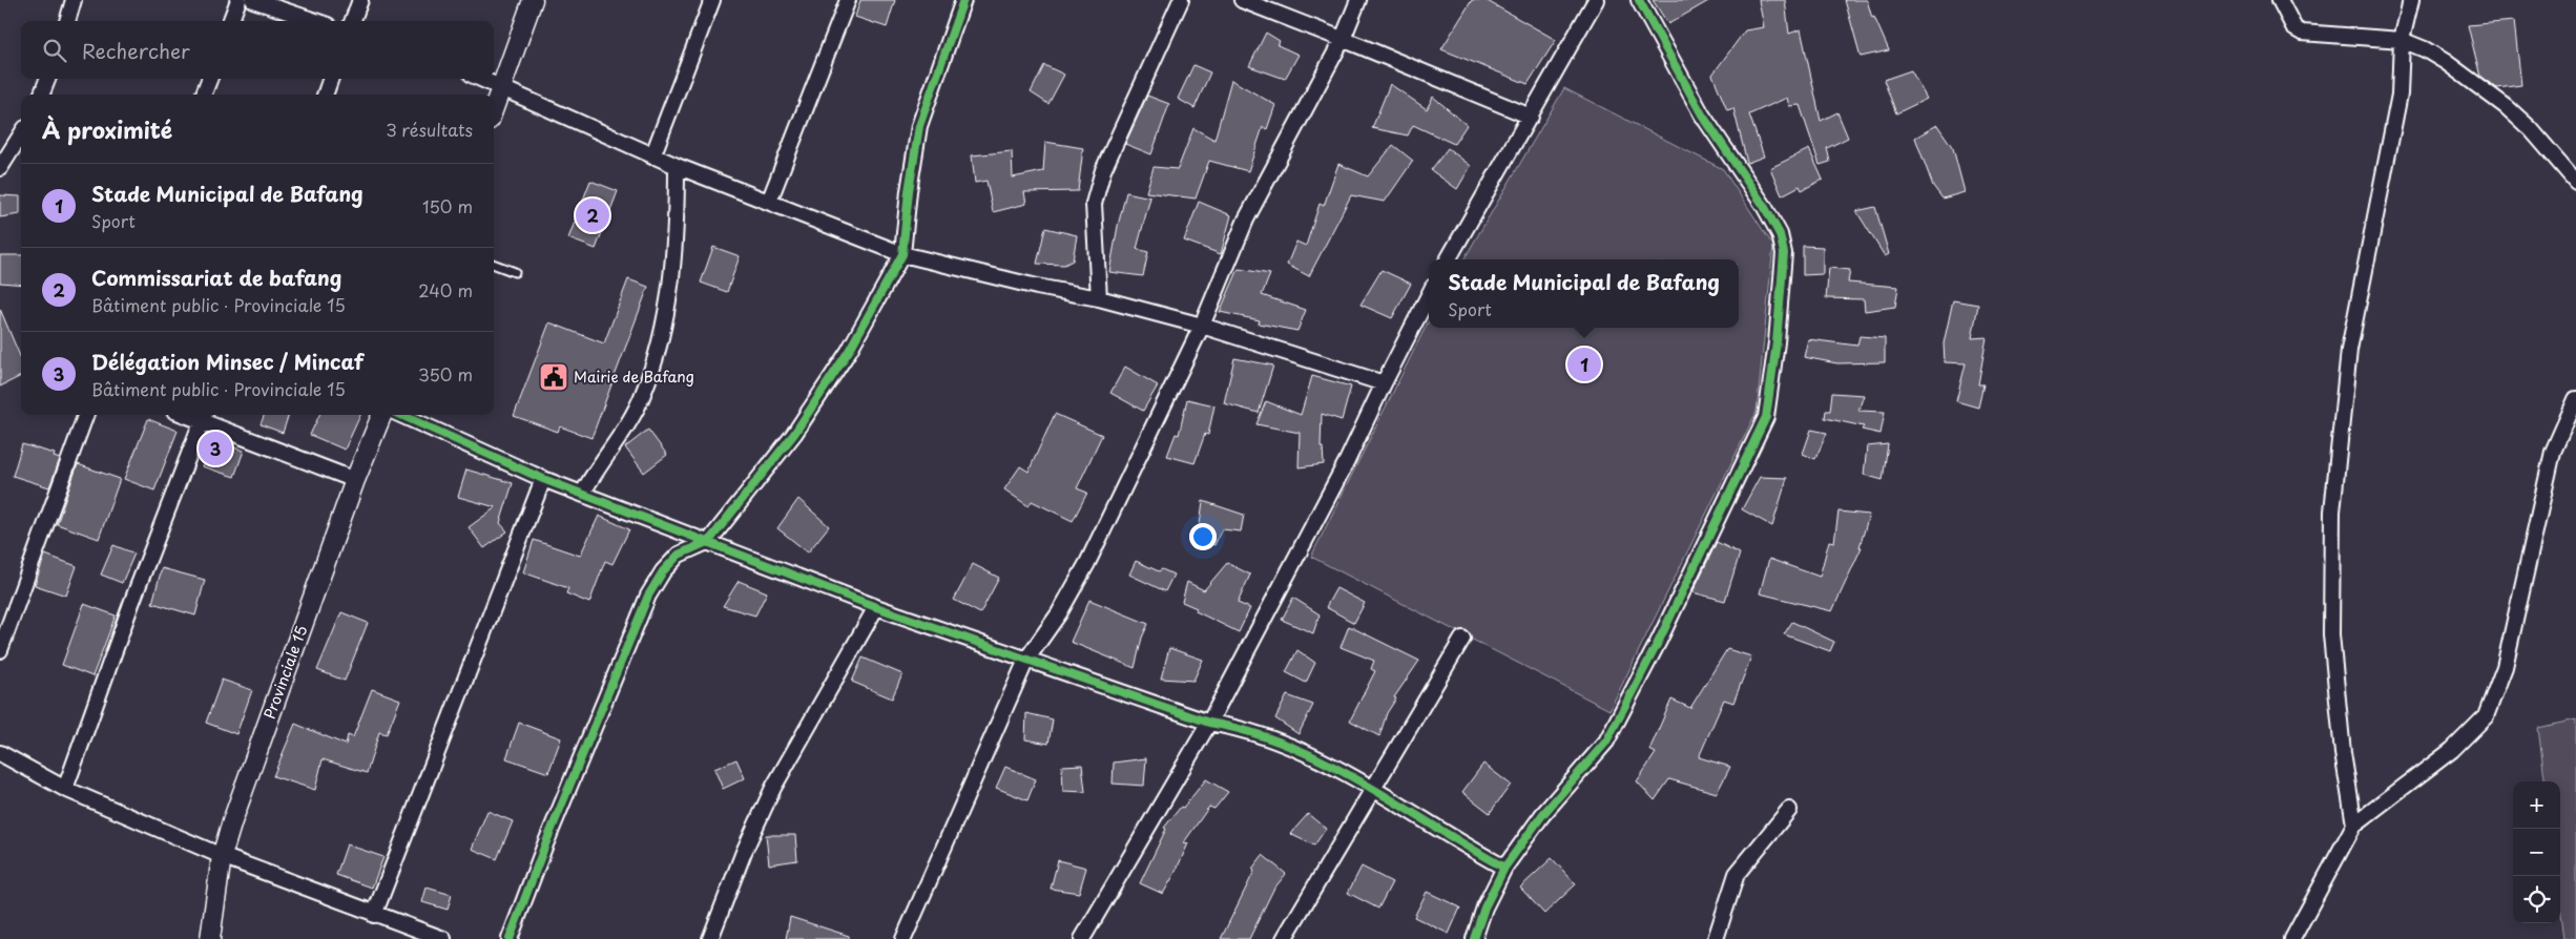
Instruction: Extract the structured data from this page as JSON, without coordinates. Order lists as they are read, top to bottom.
{
  "streets": {
    "street": ["Provinciale 15"]
  },
  "places": {
    "public building": ["Mairie de Bafang"]
  },
  "page": {
    "search": "Rechercher",
    "heading": ["À proximité", "3 résultats"],
    "list": [
      {
        "mark": "1",
        "name": "Stade Municipal de Bafang",
        "note": "Sport",
        "value": "150 m"
      },
      {
        "mark": "2",
        "name": "Commissariat de bafang",
        "note": "Bâtiment public · Provinciale 15",
        "value": "240 m"
      },
      {
        "mark": "3",
        "name": "Délégation Minsec / Mincaf",
        "note": "Bâtiment public · Provinciale 15",
        "value": "350 m"
      }
    ],
    "pins": ["2", "1", "3"],
    "popup": ["Stade Municipal de Bafang", "Sport"],
    "map_buttons": ["+", "−"]
  }
}
